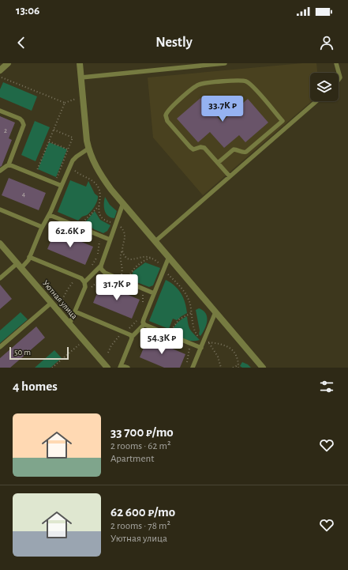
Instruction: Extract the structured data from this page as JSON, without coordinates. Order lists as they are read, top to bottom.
{
  "streets": {
    "street": ["Уютная улица"]
  },
  "house_numbers": ["2", "4"],
  "scale_bar": "50 m",
  "page": {
    "status": "13:06",
    "header": "Nestly",
    "price": [
      "33.7K ₽",
      "62.6K ₽",
      "31.7K ₽",
      "54.3K ₽"
    ],
    "scale": "50 m",
    "heading": "4 homes",
    "list": [
      {
        "name": "33 700 ₽/mo",
        "note": "2 rooms · 62 m² · Apartment"
      },
      {
        "name": "62 600 ₽/mo",
        "note": "2 rooms · 78 m² · Уютная улица"
      }
    ]
  }
}
